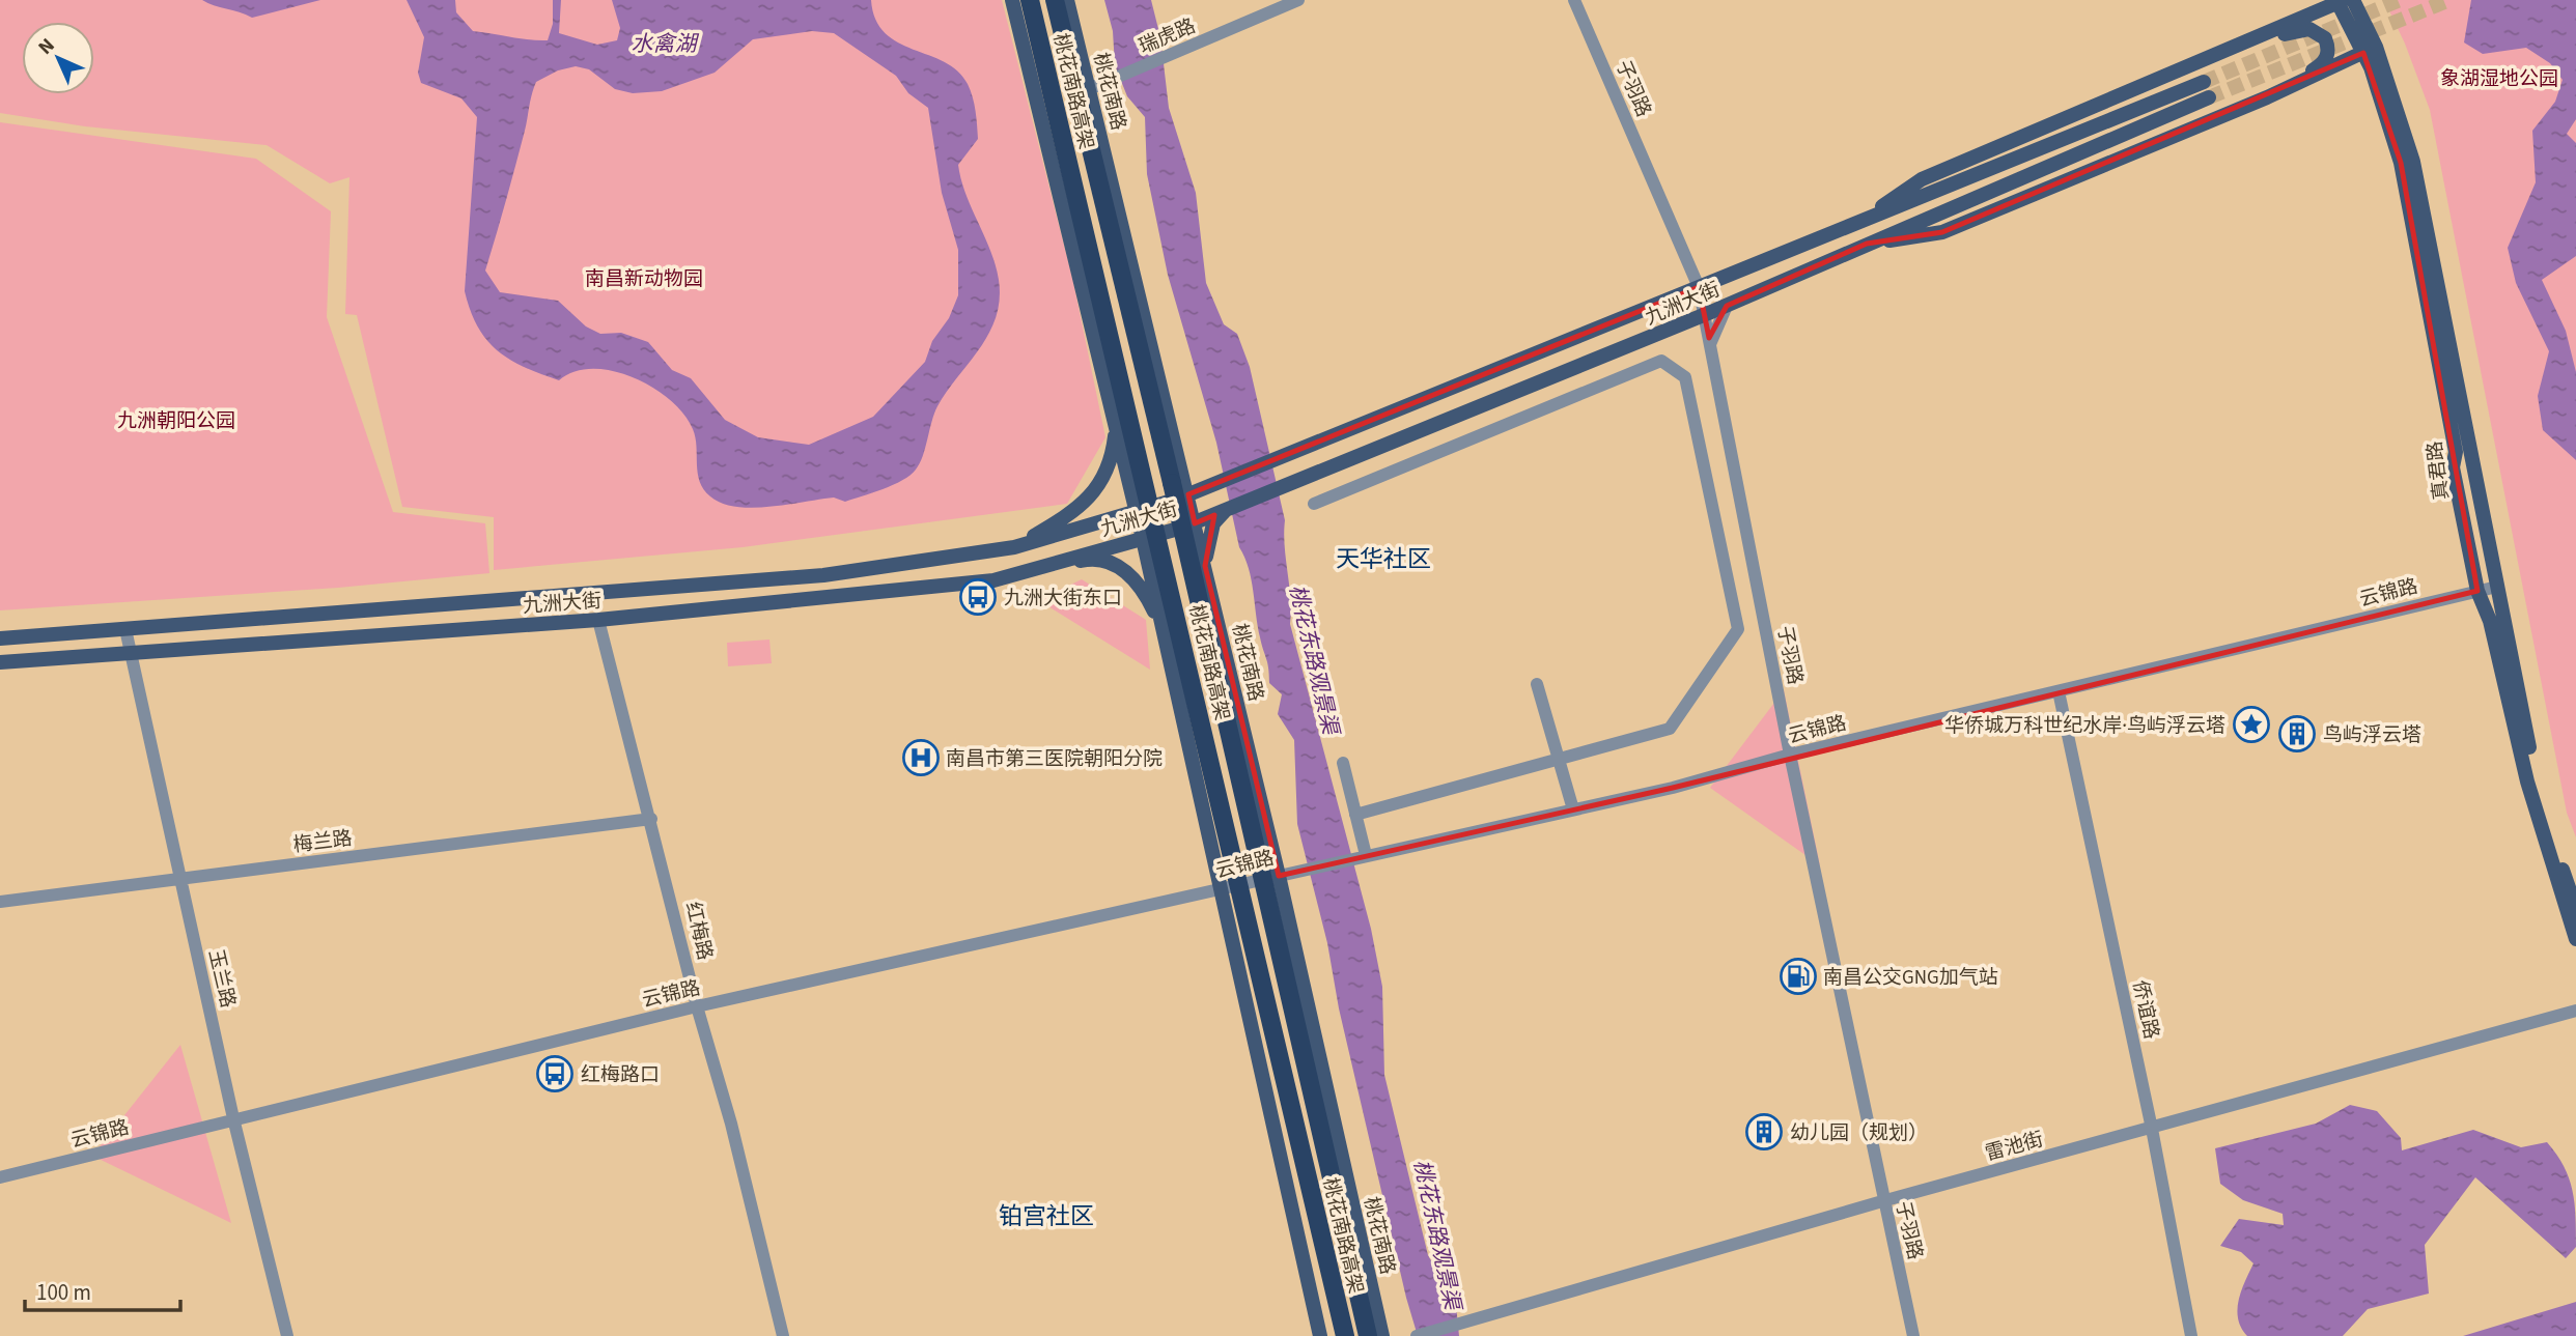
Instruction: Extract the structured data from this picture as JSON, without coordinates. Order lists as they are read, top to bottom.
{
  "streets": {
    "highway": ["桃花南路高架"],
    "main road": ["桃花南路", "九洲大街", "真君路"],
    "street": [
      "瑞虎路",
      "子羽路",
      "云锦路",
      "梅兰路",
      "红梅路",
      "玉兰路",
      "侨谊路",
      "雷池街"
    ]
  },
  "crossings": [
    ["瑞虎路", "桃花南路"],
    ["子羽路", "九洲大街"],
    ["子羽路", "云锦路"],
    ["子羽路", "雷池街"],
    ["桃花南路", "九洲大街"],
    ["桃花南路", "云锦路"],
    ["九洲大街", "红梅路"],
    ["九洲大街", "玉兰路"],
    ["真君路", "云锦路"],
    ["云锦路", "红梅路"],
    ["云锦路", "玉兰路"],
    ["云锦路", "侨谊路"],
    ["梅兰路", "红梅路"],
    ["梅兰路", "玉兰路"],
    ["侨谊路", "雷池街"]
  ],
  "districts": ["天华社区", "铂宫社区"],
  "water": ["水禽湖", "桃花东路观景渠"],
  "parks": ["象湖湿地公园", "南昌新动物园", "九洲朝阳公园"],
  "places": {
    "bus stop": ["九洲大街东口", "红梅路口"],
    "place": ["华侨城万科世纪水岸·鸟屿浮云塔"],
    "building": ["鸟屿浮云塔", "幼儿园（规划）"],
    "hospital": ["南昌市第三医院朝阳分院"],
    "fuel station": ["南昌公交GNG加气站"]
  },
  "scale_bar": "100 m",
  "north": "top left"
}
